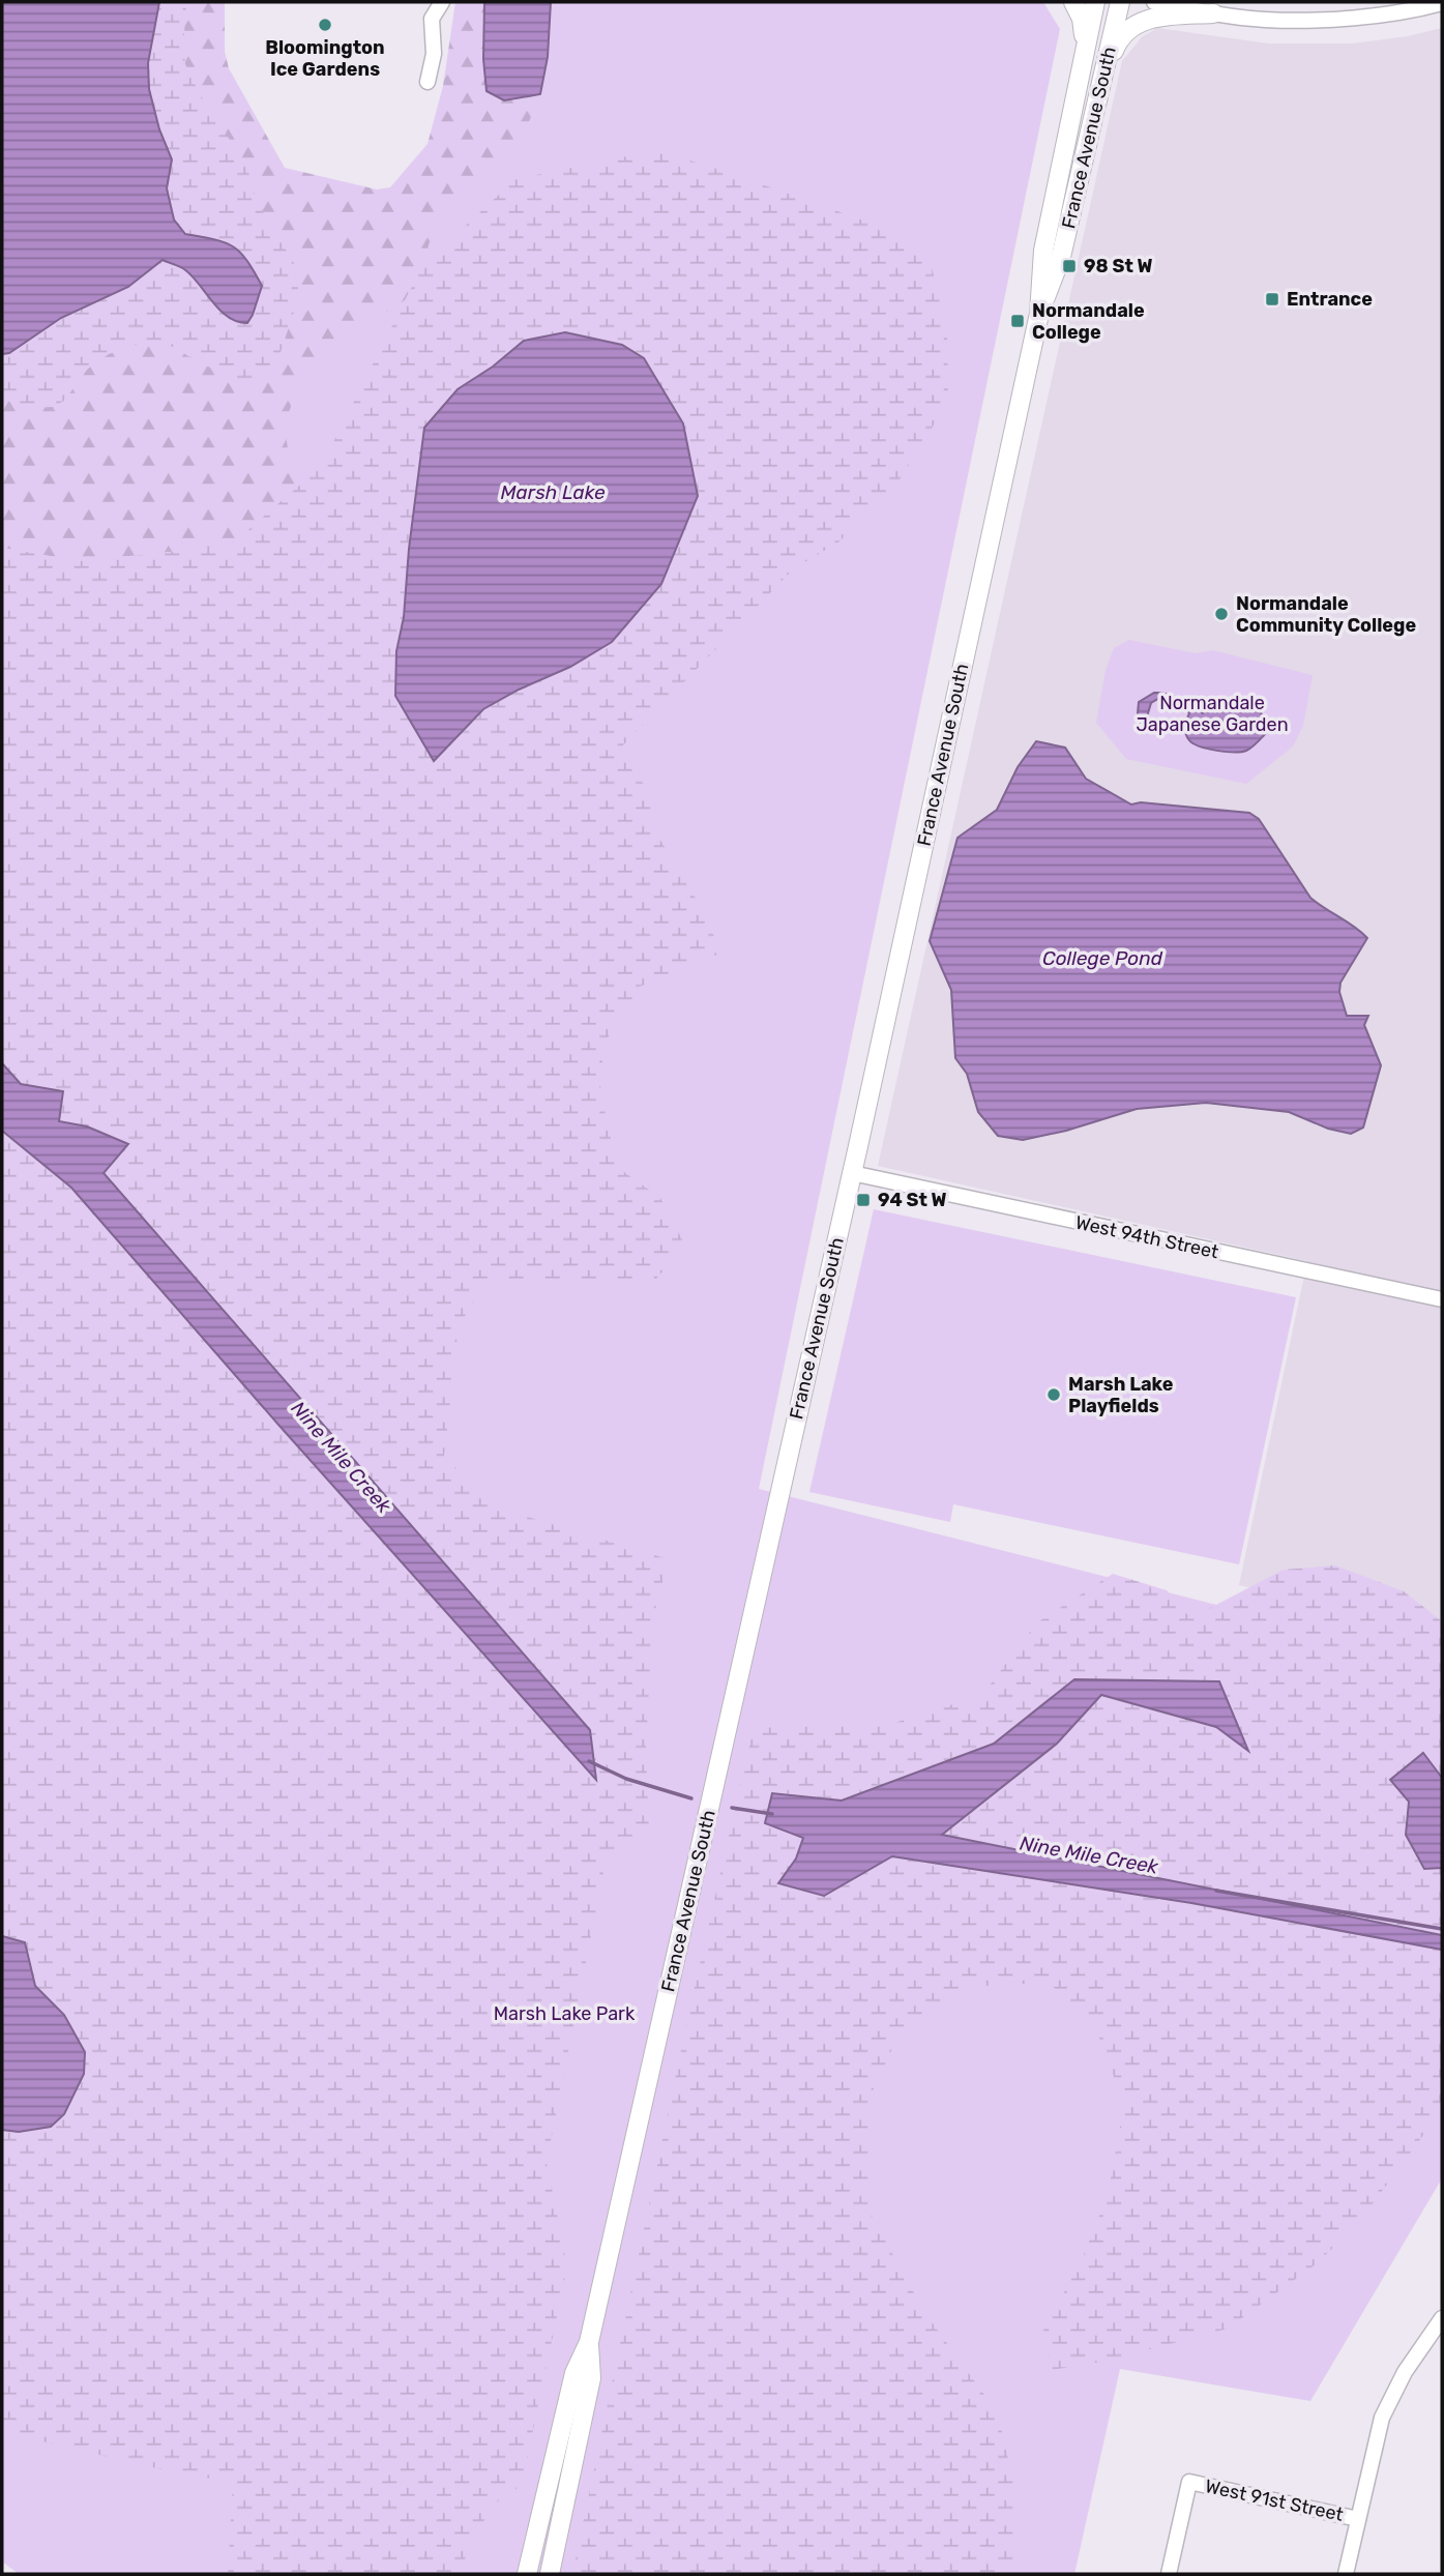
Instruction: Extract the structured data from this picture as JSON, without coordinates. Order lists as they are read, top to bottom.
{
  "streets": {
    "main road": ["France Avenue South"],
    "street": ["West 94th Street", "West 91st Street"]
  },
  "crossings": [
    ["France Avenue South", "West 94th Street"]
  ],
  "water": ["Marsh Lake", "College Pond", "Nine Mile Creek"],
  "parks": ["Normandale Japanese Garden", "Marsh Lake Park"],
  "places": {
    "other": ["Bloomington Ice Gardens", "Normandale Community College", "Marsh Lake Playfields"],
    "transit": [
      "98 St W",
      "Entrance",
      "Normandale College",
      "94 St W"
    ]
  }
}
